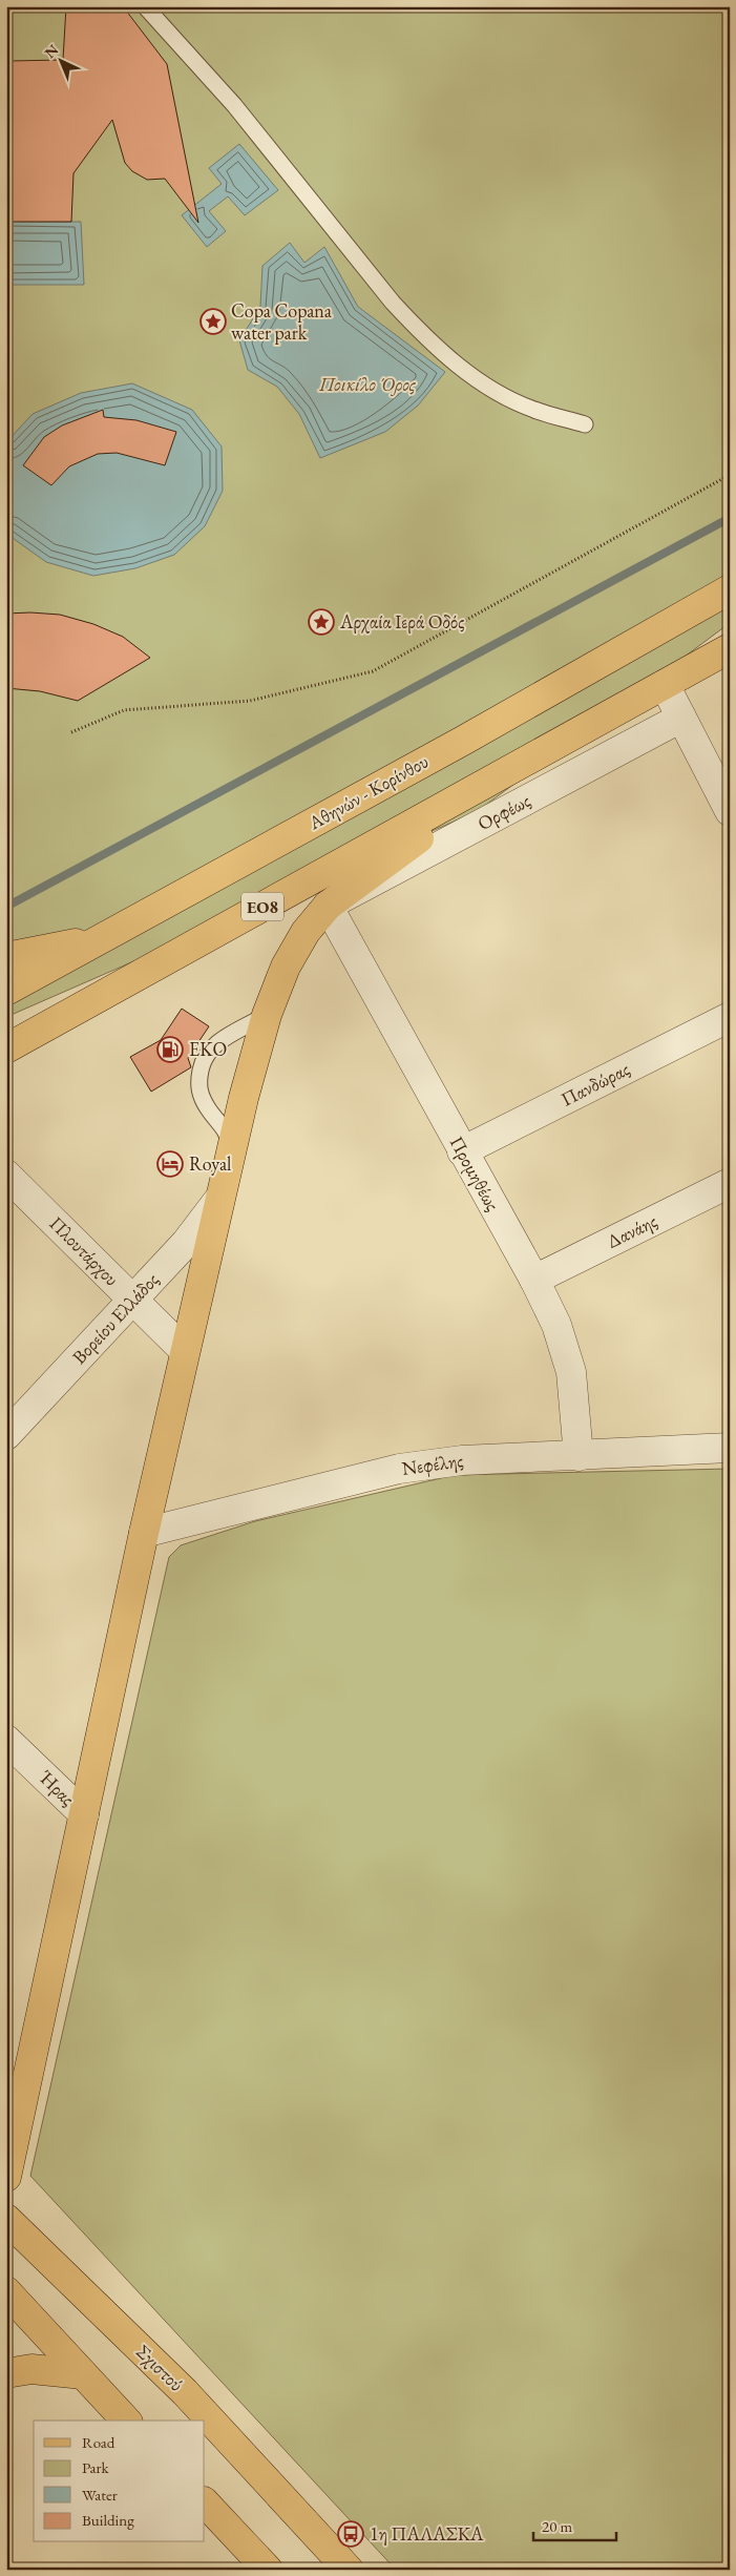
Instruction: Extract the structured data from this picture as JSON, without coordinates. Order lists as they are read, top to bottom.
{
  "streets": {
    "main road": ["Αθηνών - Κορίνθου", "ΕΟ8", "Σχιστού"],
    "street": [
      "Ορφέως",
      "Πανδώρας",
      "Προμηθέως",
      "Δανάης",
      "Πλουτάρχου",
      "Βορείου Ελλάδος",
      "Νεφέλης",
      "Ήρας"
    ]
  },
  "crossings": [
    ["Ορφέως", "Προμηθέως"],
    ["Πανδώρας", "Προμηθέως"],
    ["Προμηθέως", "Δανάης"],
    ["Προμηθέως", "Νεφέλης"],
    ["Πλουτάρχου", "Βορείου Ελλάδος"]
  ],
  "parks": ["Ποικίλο Όρος"],
  "places": {
    "place": ["Copa Copana water park", "Αρχαία Ιερά Οδός"],
    "fuel station": ["EKO"],
    "hotel": ["Royal"],
    "bus stop": ["1η ΠΑΛΑΣΚΑ"]
  },
  "legend": [
    "Road",
    "Park",
    "Water",
    "Building"
  ],
  "scale_bar": "20 m",
  "north": "top left"
}
